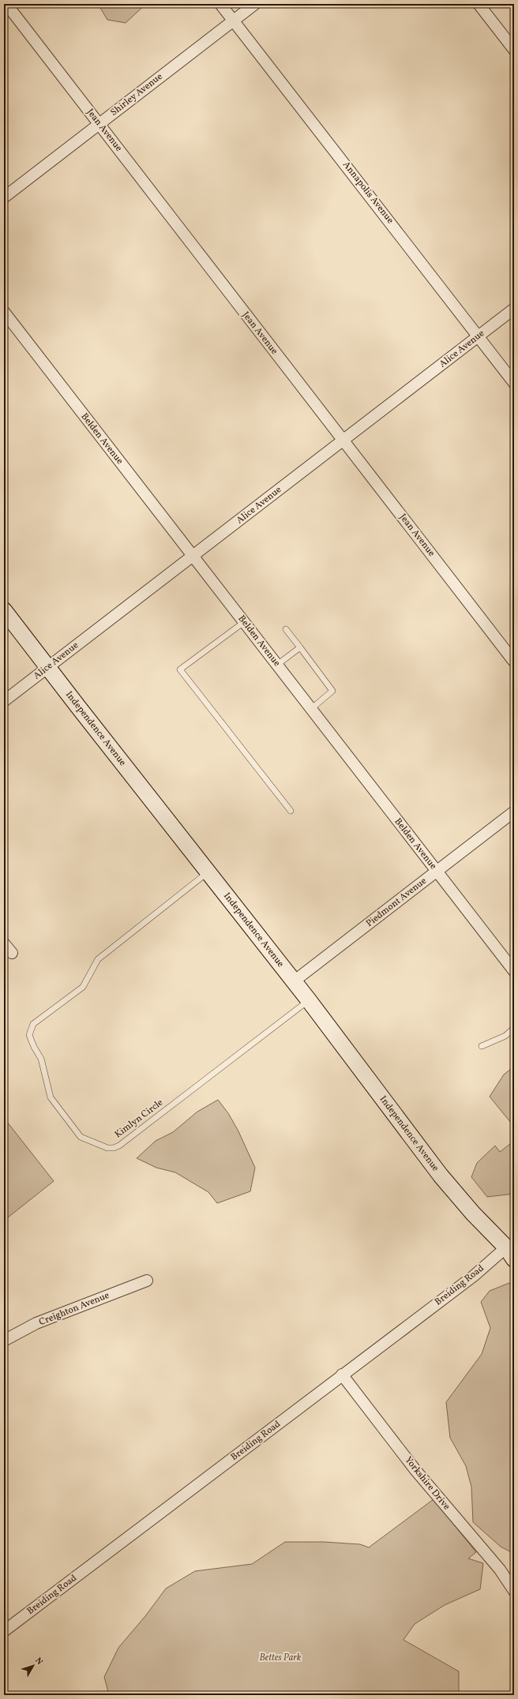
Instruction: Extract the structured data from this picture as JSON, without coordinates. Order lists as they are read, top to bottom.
{
  "streets": {
    "street": [
      "Shirley Avenue",
      "Jean Avenue",
      "Annapolis Avenue",
      "Alice Avenue",
      "Belden Avenue",
      "Independence Avenue",
      "Piedmont Avenue",
      "Breiding Road",
      "Creighton Avenue",
      "Yorkshire Drive"
    ],
    "lane": ["Kimlyn Circle"]
  },
  "crossings": [
    ["Shirley Avenue", "Jean Avenue"],
    ["Shirley Avenue", "Annapolis Avenue"],
    ["Jean Avenue", "Alice Avenue"],
    ["Annapolis Avenue", "Alice Avenue"],
    ["Alice Avenue", "Belden Avenue"],
    ["Alice Avenue", "Independence Avenue"],
    ["Belden Avenue", "Piedmont Avenue"],
    ["Independence Avenue", "Piedmont Avenue"],
    ["Independence Avenue", "Kimlyn Circle"],
    ["Independence Avenue", "Breiding Road"],
    ["Breiding Road", "Yorkshire Drive"]
  ],
  "parks": ["Bettes Park"],
  "north": "top right"
}
